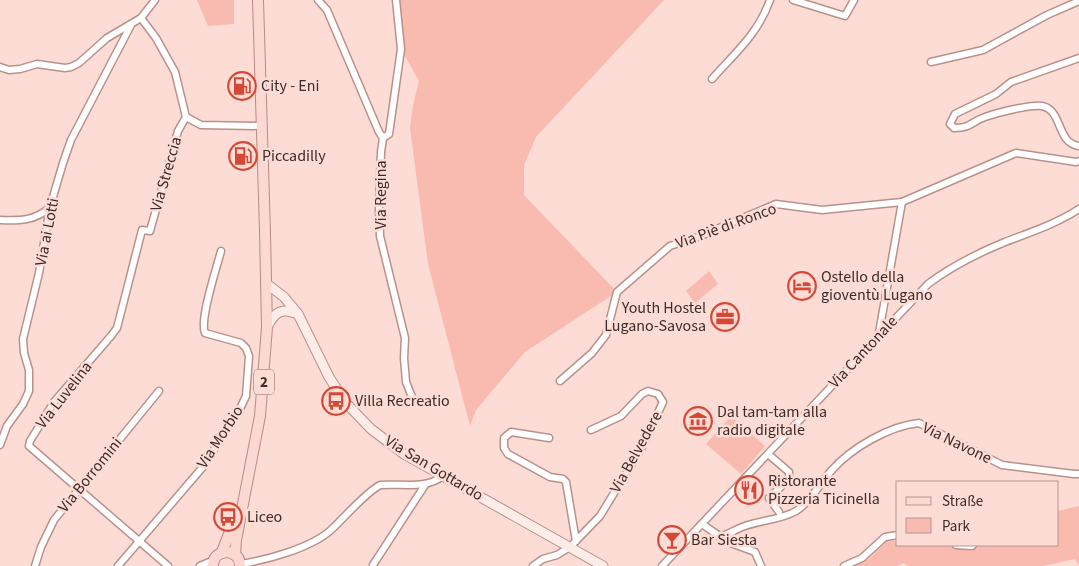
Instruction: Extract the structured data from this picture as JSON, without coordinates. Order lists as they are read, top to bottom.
{
  "streets": {
    "main road": ["2", "Via San Gottardo"],
    "street": [
      "Via Streccia",
      "Via Regina",
      "Via Piè di Ronco",
      "Via ai Lotti",
      "Via Cantonale",
      "Via Luvelina",
      "Via Morbio",
      "Via Navone",
      "Via Belvedere",
      "Via Borromini"
    ]
  },
  "crossings": [
    ["Via Streccia", "2"],
    ["Via Streccia", "Via Luvelina"],
    ["2", "Via San Gottardo"],
    ["Via Luvelina", "Via Morbio"],
    ["Via Luvelina", "Via Borromini"],
    ["Via Belvedere", "Via San Gottardo"]
  ],
  "places": {
    "fuel station": ["City - Eni", "Piccadilly"],
    "hotel": ["Ostello della gioventù Lugano"],
    "office": ["Youth Hostel Lugano-Savosa"],
    "bus stop": ["Villa Recreatio", "Liceo"],
    "museum": ["Dal tam-tam alla radio digitale"],
    "restaurant": ["Ristorante Pizzeria Ticinella"],
    "bar": ["Bar Siesta"]
  },
  "legend": ["Straße", "Park"]
}
